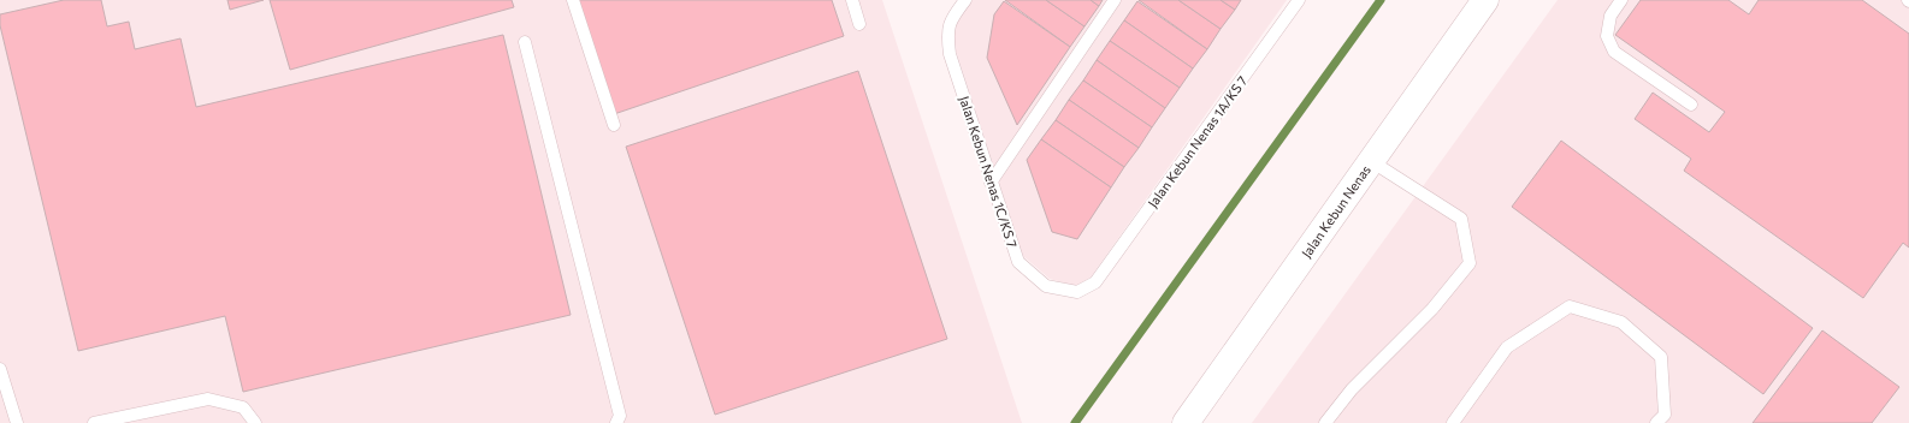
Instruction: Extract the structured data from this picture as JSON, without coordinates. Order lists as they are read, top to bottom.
{
  "streets": {
    "street": ["Jalan Kebun Nenas"],
    "lane": ["Jalan Kebun Nenas 1A/KS 7", "Jalan Kebun Nenas 1C/KS 7"]
  },
  "crossings": [
    ["Jalan Kebun Nenas 1A/KS 7", "Jalan Kebun Nenas 1C/KS 7"]
  ]
}
